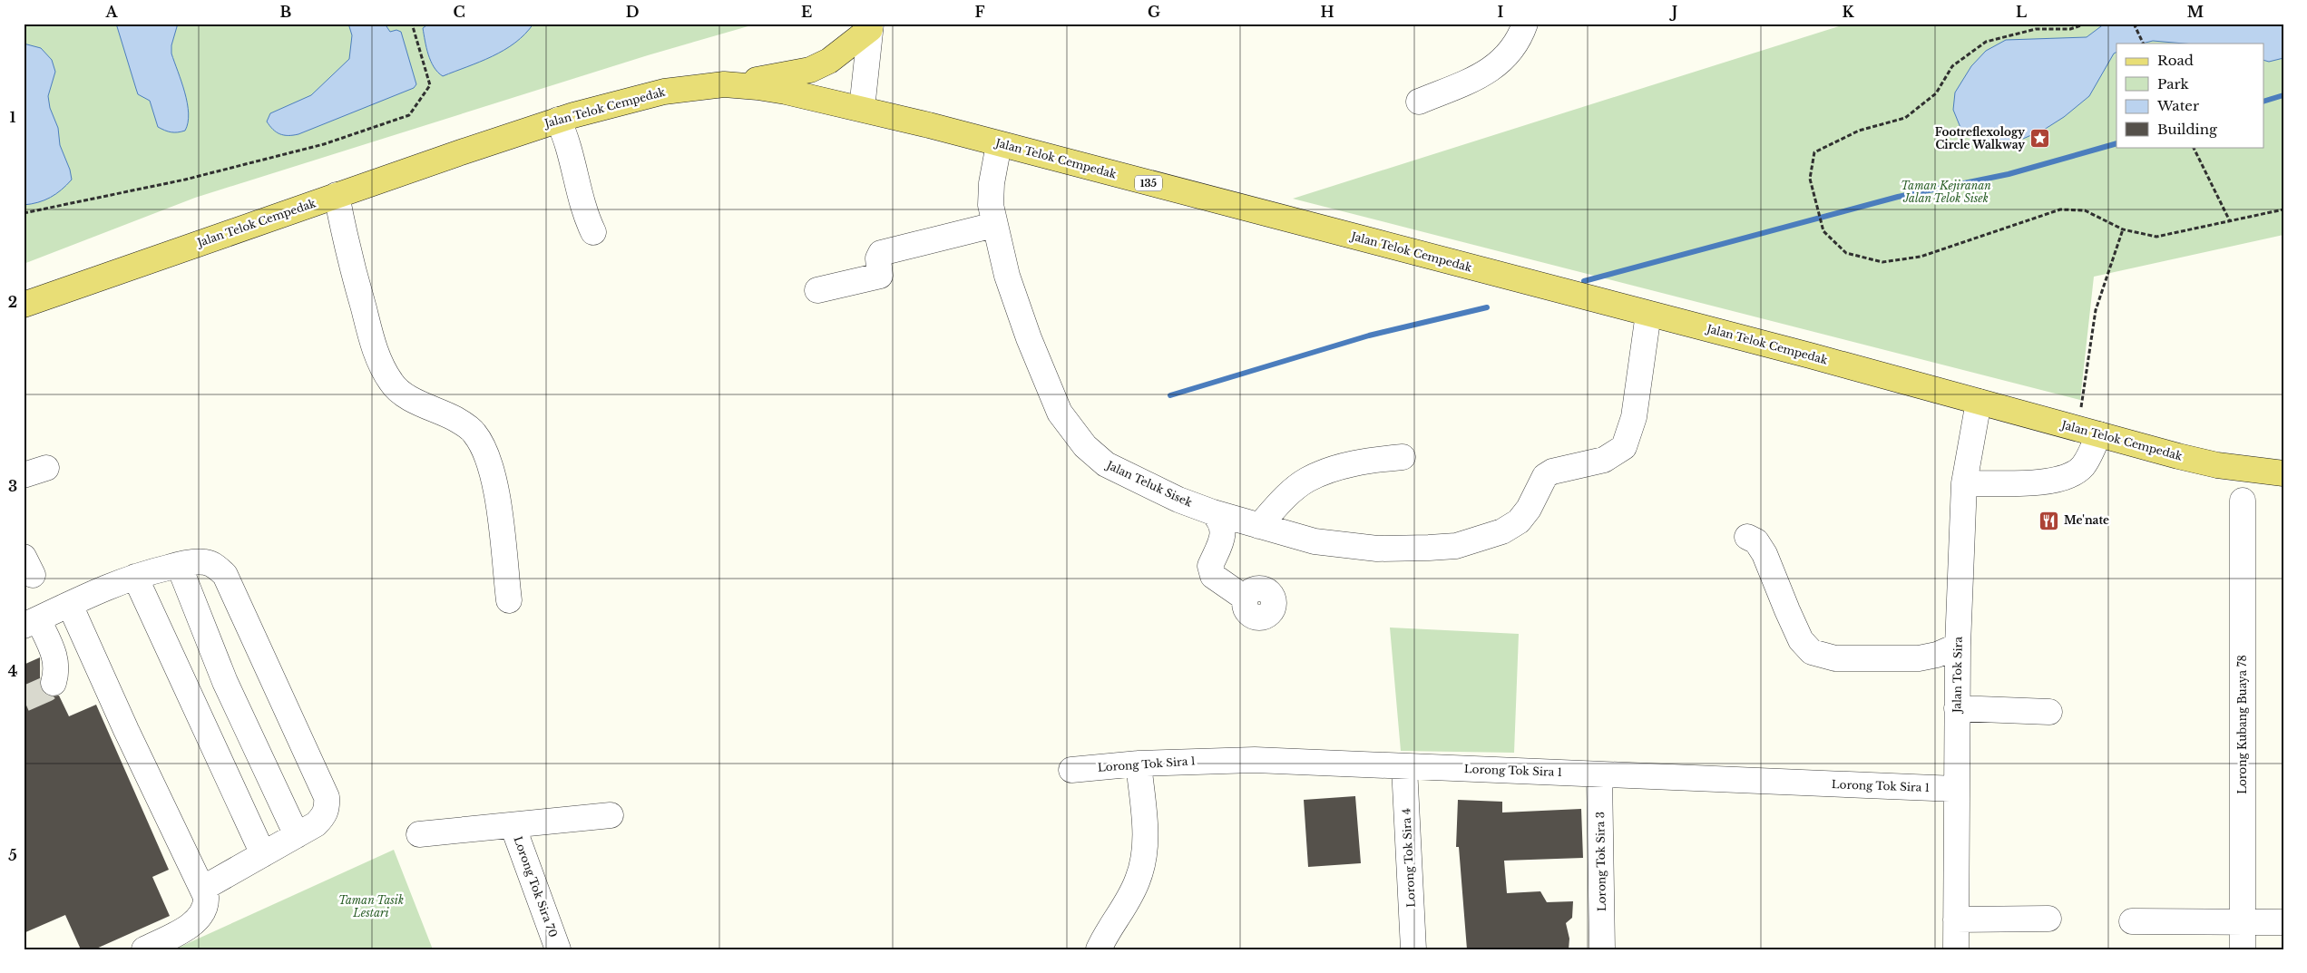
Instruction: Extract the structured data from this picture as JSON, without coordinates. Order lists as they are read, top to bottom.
{
  "streets": {
    "main road": ["Jalan Telok Cempedak", "135"],
    "street": [
      "Jalan Teluk Sisek",
      "Jalan Tok Sira",
      "Lorong Kubang Buaya 78",
      "Lorong Tok Sira 1",
      "Lorong Tok Sira 4",
      "Lorong Tok Sira 3",
      "Lorong Tok Sira 70"
    ]
  },
  "crossings": [
    ["Jalan Telok Cempedak", "Jalan Teluk Sisek"],
    ["Jalan Telok Cempedak", "Jalan Tok Sira"],
    ["Jalan Tok Sira", "Lorong Tok Sira 1"],
    ["Lorong Tok Sira 1", "Lorong Tok Sira 4"],
    ["Lorong Tok Sira 1", "Lorong Tok Sira 3"]
  ],
  "parks": ["Taman Kejiranan Jalan Telok Sisek", "Taman Tasik Lestari"],
  "places": {
    "place": ["Footreflexology Circle Walkway"],
    "restaurant": ["Me'nate"]
  },
  "legend": [
    "Road",
    "Park",
    "Water",
    "Building"
  ],
  "grid": {
    "columns": [
      "A",
      "B",
      "C",
      "D",
      "E",
      "F",
      "G",
      "H",
      "I",
      "J",
      "K",
      "L",
      "M"
    ],
    "rows": [
      "1",
      "2",
      "3",
      "4",
      "5"
    ]
  }
}
